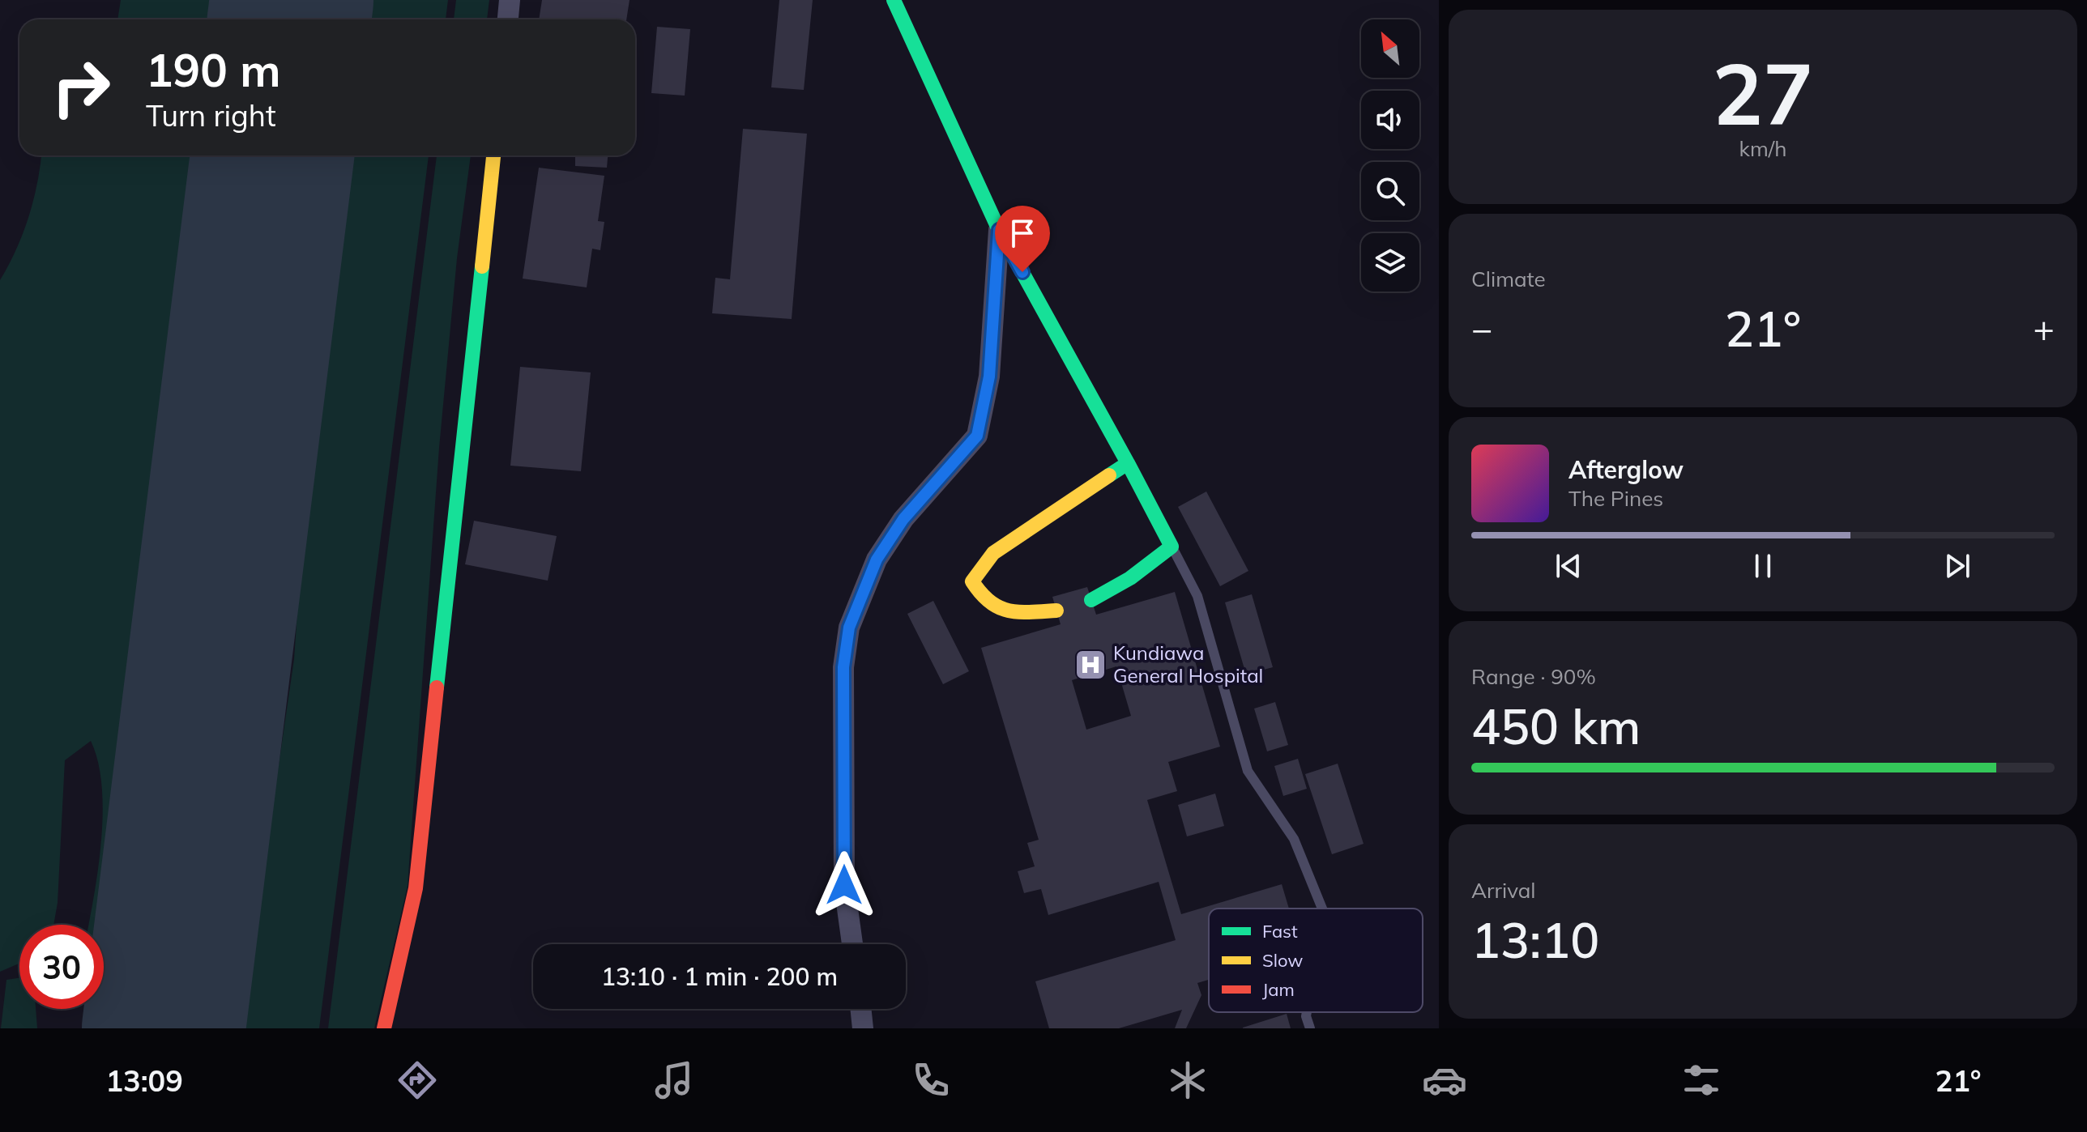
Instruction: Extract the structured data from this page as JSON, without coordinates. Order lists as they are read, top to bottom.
{
  "places": {
    "hospital": ["Kundiawa General Hospital"]
  },
  "legend": ["Fast", "Slow", "Jam"],
  "north": "top left",
  "page": {
    "tile": [
      ["27", "km/h"],
      "Climate",
      ["Range · 90%", "450 km"],
      ["Arrival", "13:10"]
    ],
    "turn": ["190 m", "Turn right"],
    "heat": ["−", "21°", "+"],
    "song": ["Afterglow", "The Pines"],
    "limit": "30",
    "trip": "13:10 · 1 min · 200 m",
    "tabs": ["13:09", "21°"]
  }
}
